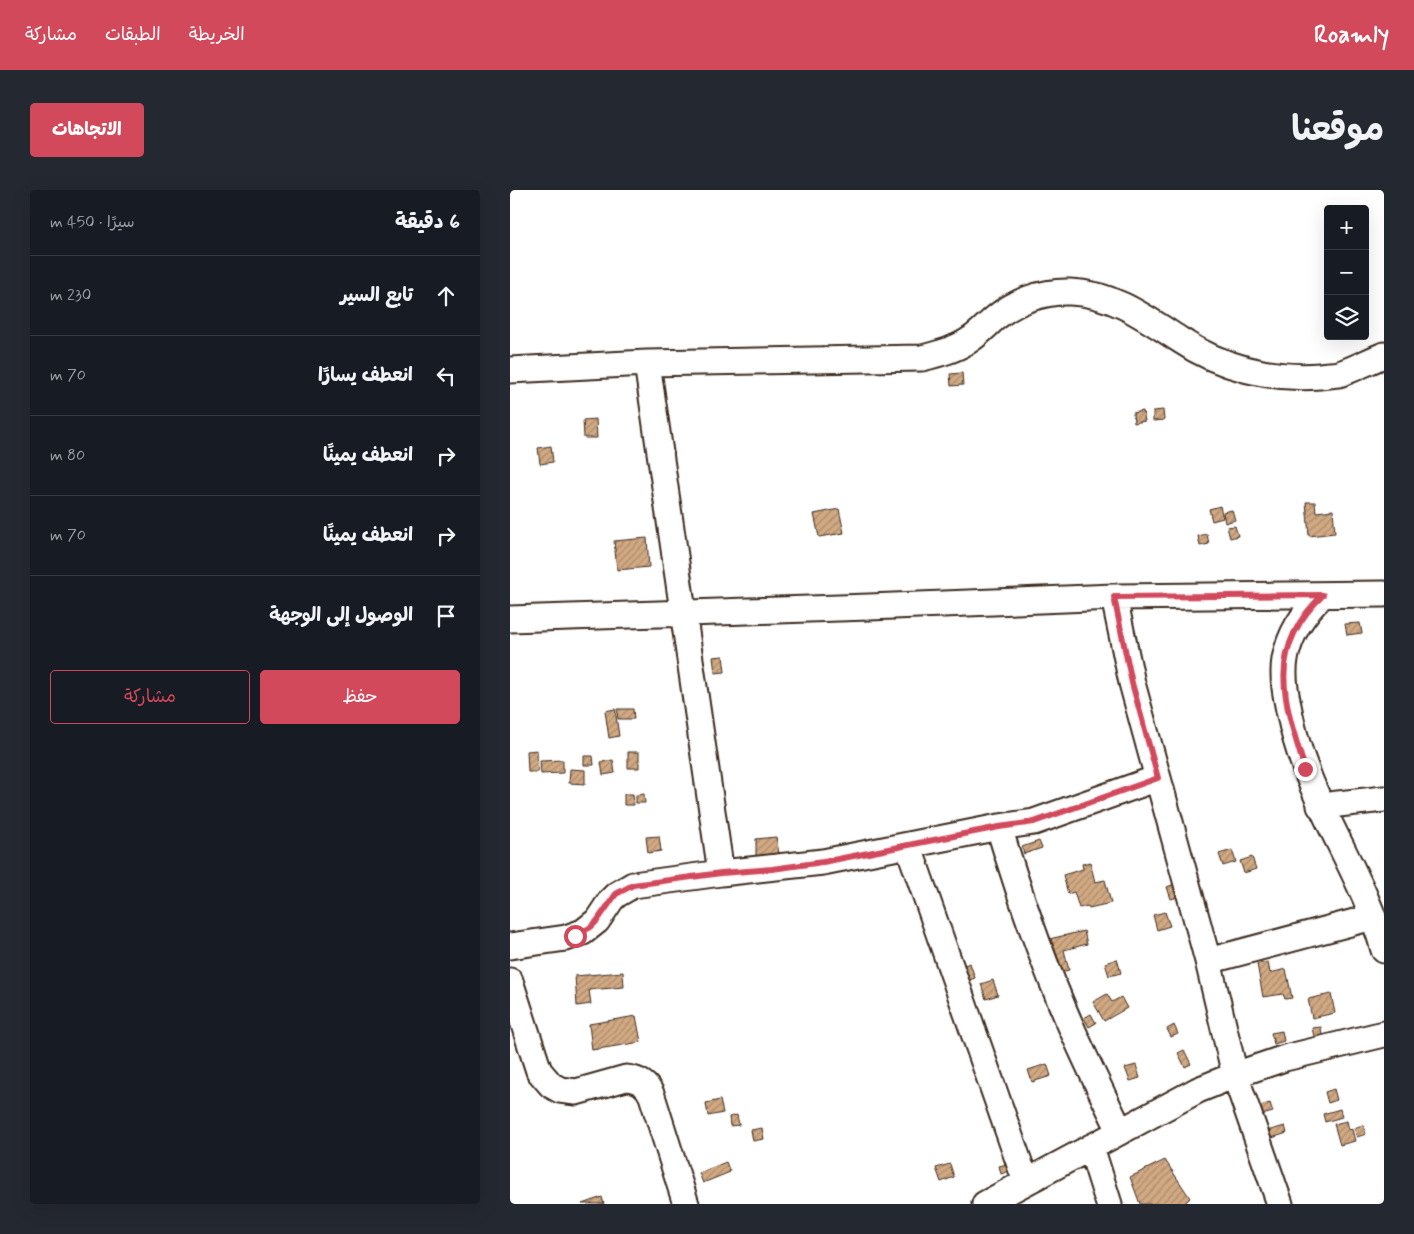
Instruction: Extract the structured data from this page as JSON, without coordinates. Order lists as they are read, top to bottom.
{
  "page": {
    "header": "Roamly",
    "nav": ["الخريطة", "الطبقات", "مشاركة"],
    "title": "موقعنا",
    "buttons": [
      "الاتجاهات",
      ["حفظ", "مشاركة"]
    ],
    "heading": ["6 دقيقة", "سيرًا · 450 m"],
    "map_buttons": ["+", "−"],
    "list": [
      ["تابع السير", "230 m"],
      ["انعطف يسارًا", "70 m"],
      ["انعطف يمينًا", "80 m"],
      ["انعطف يمينًا", "70 m"],
      "الوصول إلى الوجهة"
    ]
  }
}
